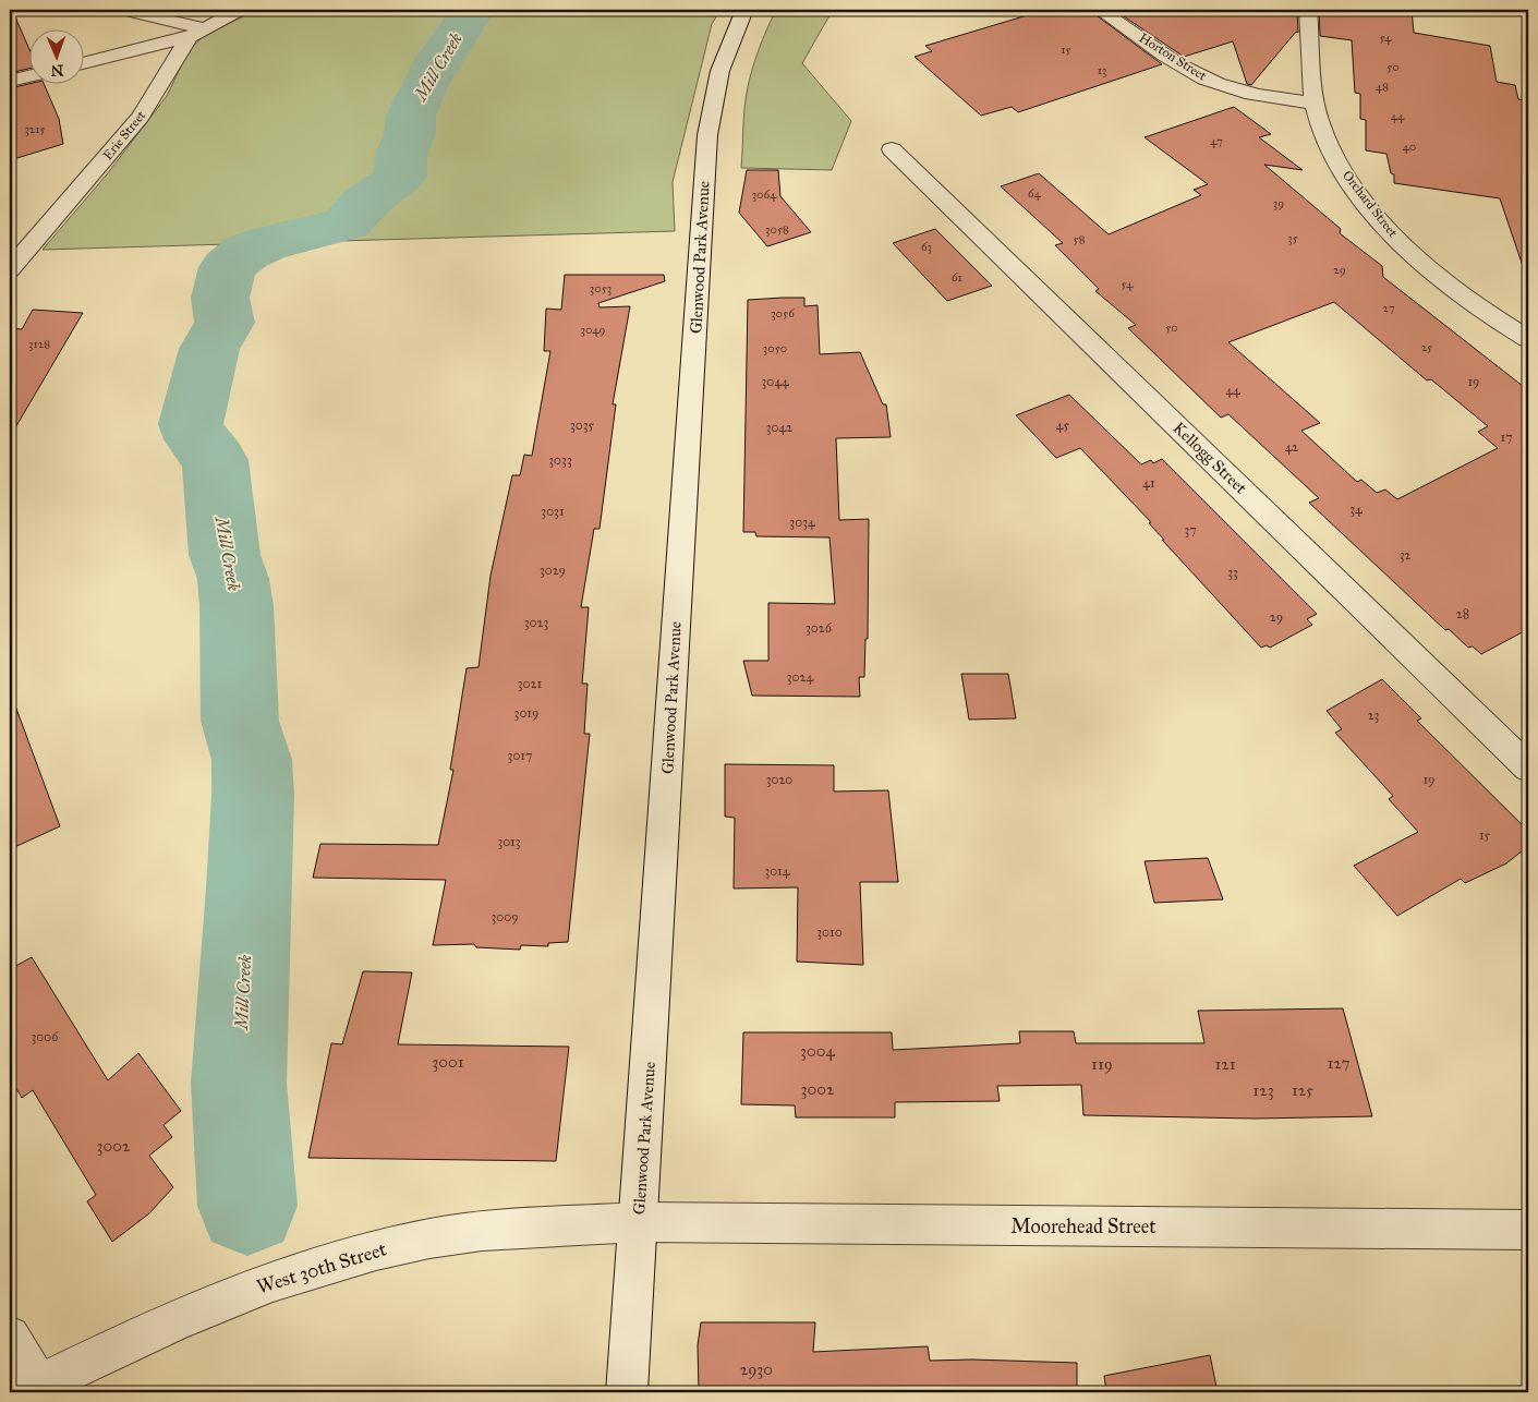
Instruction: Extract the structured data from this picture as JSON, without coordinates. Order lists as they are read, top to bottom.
{
  "streets": {
    "street": [
      "Horton Street",
      "Erie Street",
      "Orchard Street",
      "Glenwood Park Avenue",
      "Kellogg Street",
      "Moorehead Street",
      "West 30th Street"
    ]
  },
  "crossings": [
    ["Horton Street", "Orchard Street"],
    ["Glenwood Park Avenue", "Moorehead Street"],
    ["Glenwood Park Avenue", "West 30th Street"],
    ["Moorehead Street", "West 30th Street"]
  ],
  "water": ["Mill Creek"],
  "house_numbers": [
    "54",
    "15",
    "50",
    "13",
    "48",
    "44",
    "3215",
    "47",
    "40",
    "64",
    "3064",
    "39",
    "3058",
    "35",
    "58",
    "63",
    "29",
    "61",
    "54",
    "3053",
    "27",
    "3056",
    "50",
    "3049",
    "3128",
    "25",
    "3050",
    "3044",
    "19",
    "44",
    "3035",
    "45",
    "3042",
    "17",
    "42",
    "3033",
    "41",
    "34",
    "3031",
    "3034",
    "37",
    "32",
    "3029",
    "33",
    "28",
    "29",
    "3023",
    "3026",
    "3024",
    "3021",
    "3019",
    "23",
    "3017",
    "3020",
    "19",
    "15",
    "3013",
    "3014",
    "3009",
    "3010",
    "3006",
    "3004",
    "3001",
    "127",
    "119",
    "121",
    "3002",
    "123",
    "125",
    "3002",
    "2930"
  ],
  "north": "bottom"
}
